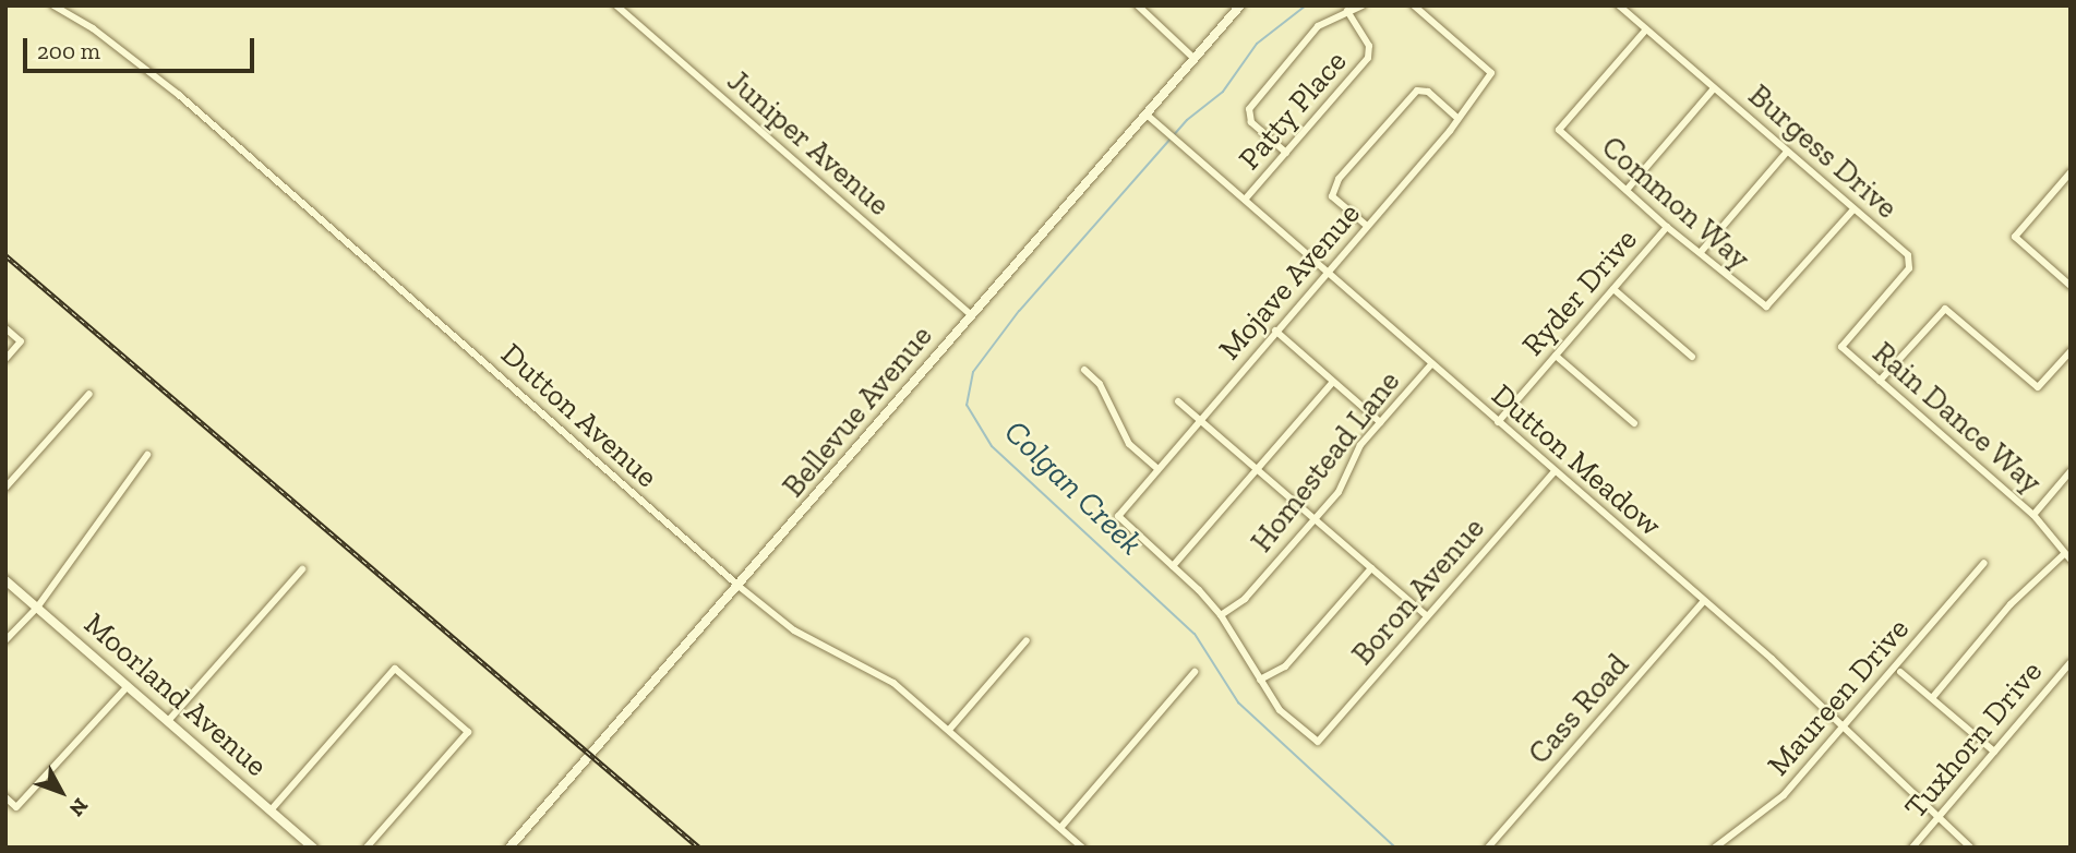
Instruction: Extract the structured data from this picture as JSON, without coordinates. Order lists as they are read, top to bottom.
{
  "streets": {
    "street": [
      "Patty Place",
      "Juniper Avenue",
      "Burgess Drive",
      "Common Way",
      "Mojave Avenue",
      "Ryder Drive",
      "Bellevue Avenue",
      "Dutton Avenue",
      "Rain Dance Way",
      "Dutton Meadow",
      "Homestead Lane",
      "Boron Avenue",
      "Moorland Avenue",
      "Maureen Drive",
      "Cass Road",
      "Tuxhorn Drive"
    ]
  },
  "crossings": [
    ["Patty Place", "Dutton Meadow"],
    ["Juniper Avenue", "Bellevue Avenue"],
    ["Burgess Drive", "Common Way"],
    ["Burgess Drive", "Rain Dance Way"],
    ["Common Way", "Ryder Drive"],
    ["Mojave Avenue", "Dutton Meadow"],
    ["Ryder Drive", "Dutton Meadow"],
    ["Bellevue Avenue", "Dutton Avenue"],
    ["Bellevue Avenue", "Dutton Meadow"],
    ["Dutton Meadow", "Homestead Lane"],
    ["Dutton Meadow", "Boron Avenue"],
    ["Dutton Meadow", "Maureen Drive"],
    ["Dutton Meadow", "Cass Road"],
    ["Dutton Meadow", "Tuxhorn Drive"]
  ],
  "water": ["Colgan Creek"],
  "scale_bar": "200 m",
  "north": "bottom right"
}
